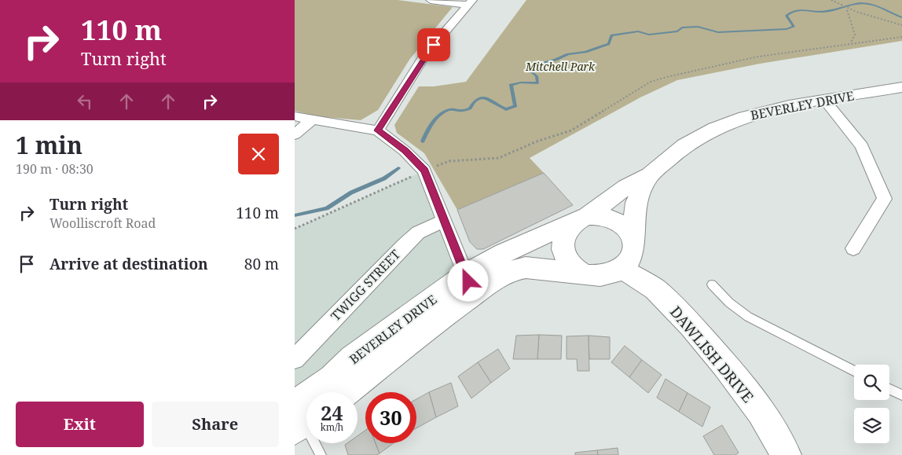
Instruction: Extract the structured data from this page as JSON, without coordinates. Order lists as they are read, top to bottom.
{
  "streets": {
    "street": ["BEVERLEY DRIVE", "TWIGG STREET", "DAWLISH DRIVE"]
  },
  "crossings": [
    ["BEVERLEY DRIVE", "DAWLISH DRIVE"]
  ],
  "parks": ["Mitchell Park"],
  "page": {
    "turn": ["110 m", "Turn right"],
    "heading": ["1 min", "190 m · 08:30"],
    "list": [
      {
        "name": "Turn right",
        "note": "Woolliscroft Road",
        "value": "110 m"
      },
      {
        "name": "Arrive at destination",
        "value": "80 m"
      }
    ],
    "speed": "24 km/h",
    "limit": "30",
    "buttons": ["Exit", "Share"]
  }
}
